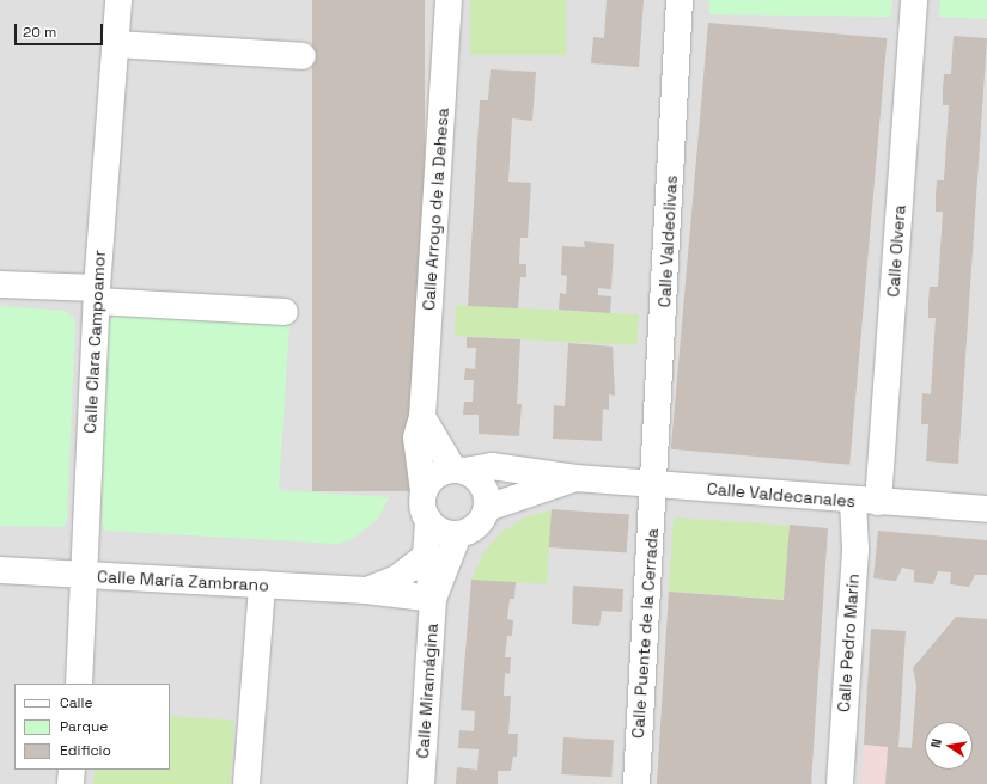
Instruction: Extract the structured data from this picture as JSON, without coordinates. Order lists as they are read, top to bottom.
{
  "streets": {
    "street": [
      "Calle Arroyo de la Dehesa",
      "Calle Valdeolivas",
      "Calle Olvera",
      "Calle Clara Campoamor",
      "Calle Valdecanales",
      "Calle María Zambrano",
      "Calle Puente de la Cerrada",
      "Calle Pedro Marín",
      "Calle Miramágina"
    ]
  },
  "crossings": [
    ["Calle Arroyo de la Dehesa", "Calle Valdecanales"],
    ["Calle Arroyo de la Dehesa", "Calle Miramágina"],
    ["Calle Valdeolivas", "Calle Valdecanales"],
    ["Calle Valdeolivas", "Calle Puente de la Cerrada"],
    ["Calle Olvera", "Calle Valdecanales"],
    ["Calle Olvera", "Calle Pedro Marín"],
    ["Calle Clara Campoamor", "Calle María Zambrano"],
    ["Calle Valdecanales", "Calle Puente de la Cerrada"],
    ["Calle Valdecanales", "Calle Pedro Marín"],
    ["Calle Valdecanales", "Calle Miramágina"],
    ["Calle María Zambrano", "Calle Miramágina"]
  ],
  "legend": ["Calle", "Parque", "Edificio"],
  "scale_bar": "20 m",
  "north": "left"
}
